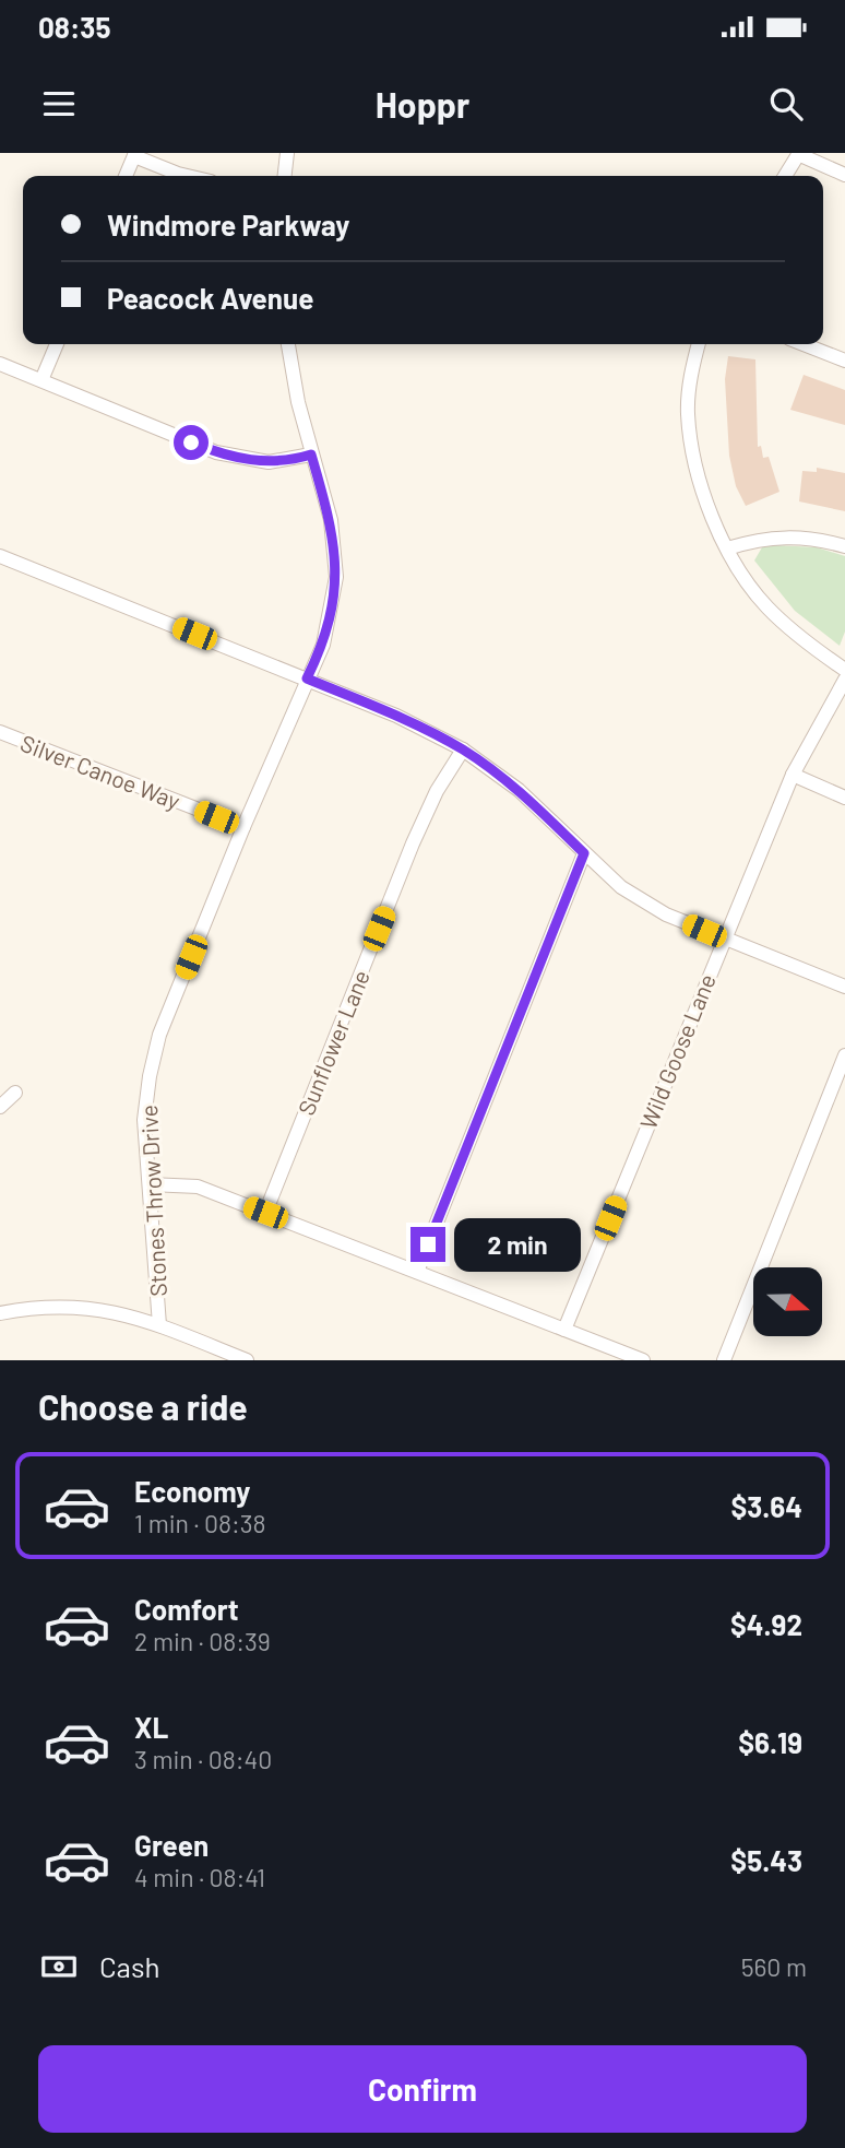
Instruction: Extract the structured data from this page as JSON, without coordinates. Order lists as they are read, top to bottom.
{
  "streets": {
    "street": [
      "Silver Canoe Way",
      "Sunflower Lane",
      "Wild Goose Lane",
      "Stones Throw Drive"
    ]
  },
  "crossings": [
    ["Silver Canoe Way", "Stones Throw Drive"]
  ],
  "north": "right",
  "page": {
    "status": "08:35",
    "header": "Hoppr",
    "banner": ["Windmore Parkway", "Peacock Avenue"],
    "bubble": "2 min",
    "heading": "Choose a ride",
    "list": [
      {
        "name": "Economy",
        "note": "1 min · 08:38",
        "value": "$3.64"
      },
      {
        "name": "Comfort",
        "note": "2 min · 08:39",
        "value": "$4.92"
      },
      {
        "name": "XL",
        "note": "3 min · 08:40",
        "value": "$6.19"
      },
      {
        "name": "Green",
        "note": "4 min · 08:41",
        "value": "$5.43"
      }
    ],
    "pay": ["Cash", "560 m"],
    "buttons": "Confirm"
  }
}
